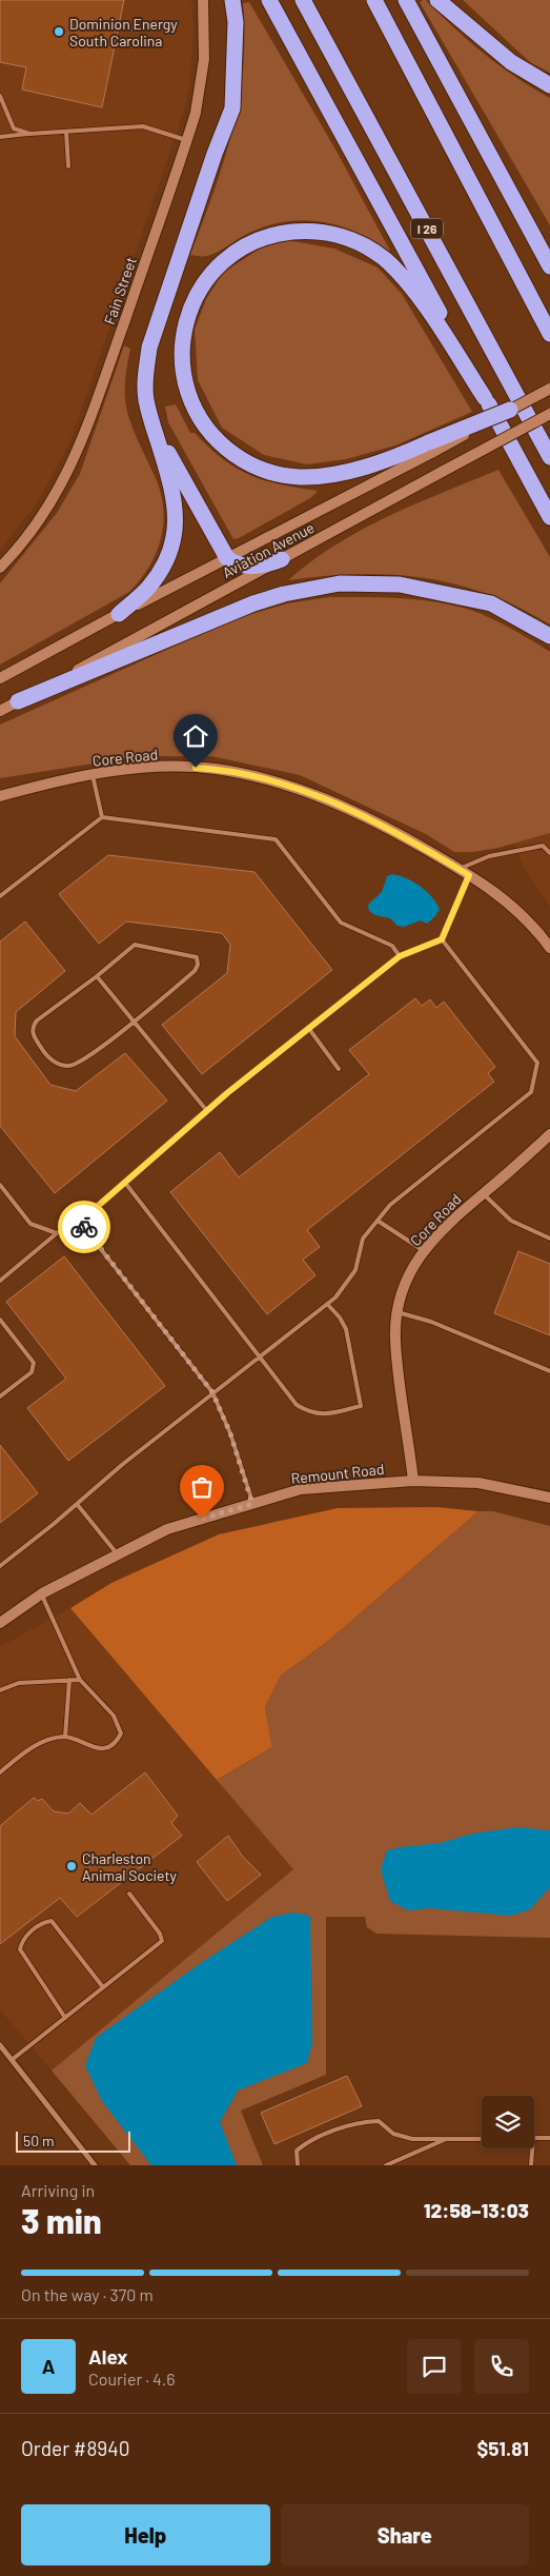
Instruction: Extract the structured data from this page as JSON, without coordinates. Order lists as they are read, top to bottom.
{
  "streets": {
    "highway": ["I 26"],
    "street": [
      "Fain Street",
      "Aviation Avenue",
      "Core Road",
      "Remount Road"
    ]
  },
  "crossings": [
    ["Core Road", "Remount Road"]
  ],
  "places": ["Dominion Energy South Carolina", "Charleston Animal Society"],
  "scale_bar": "50 m",
  "page": {
    "scale": "50 m",
    "heading": ["3 min", "Arriving in", "12:58–13:03"],
    "panel": [
      "Alex",
      "Courier · 4.6",
      "Order #8940",
      "$51.81"
    ],
    "bar": "On the way · 370 m",
    "round": "A",
    "buttons": ["Help", "Share"]
  }
}
